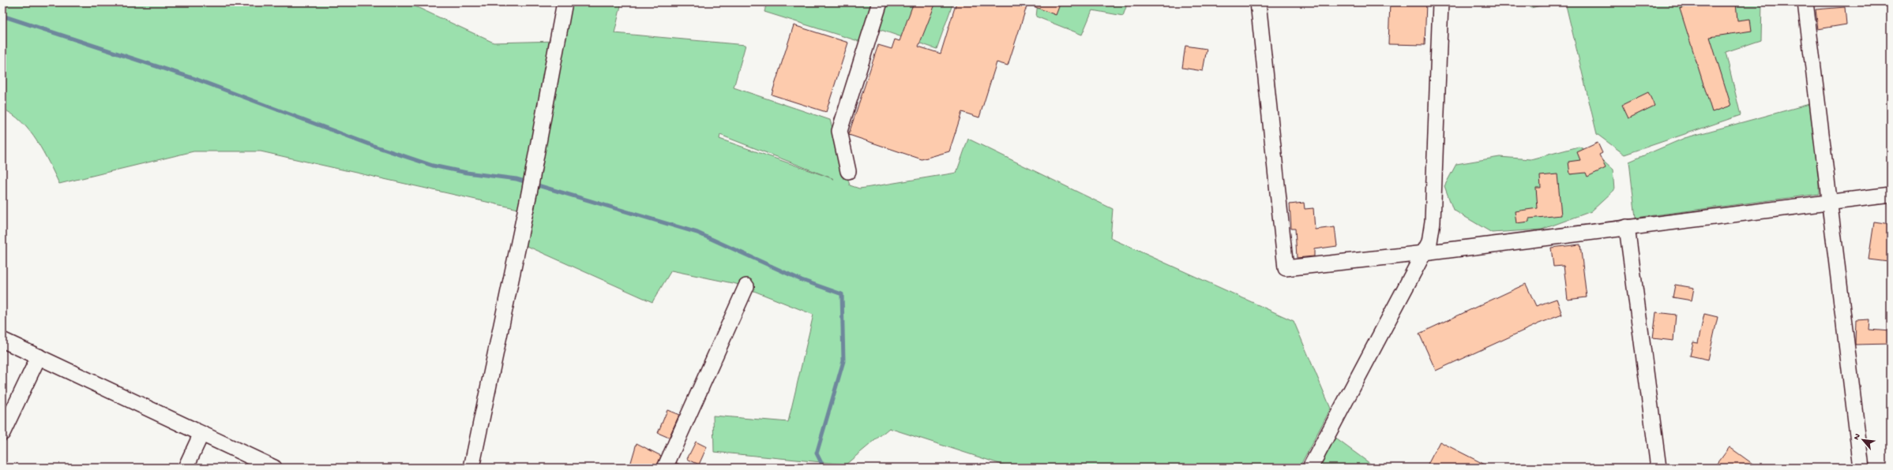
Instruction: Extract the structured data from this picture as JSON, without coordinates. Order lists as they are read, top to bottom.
{
  "north": "top left"
}
